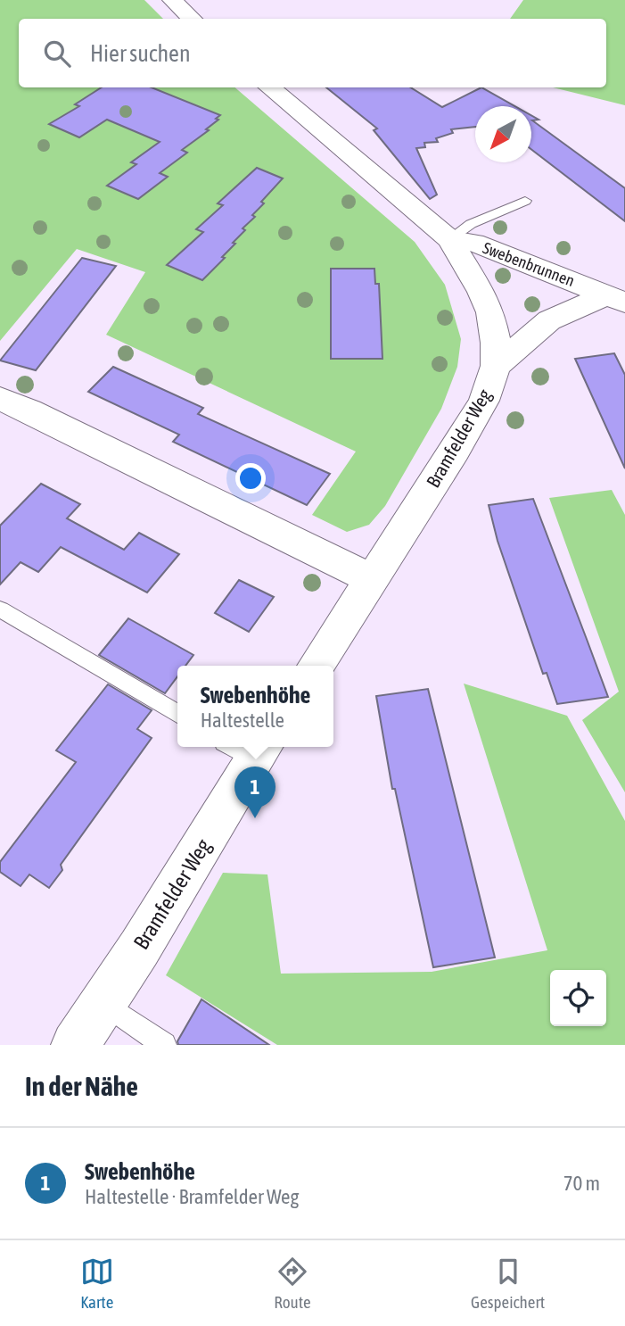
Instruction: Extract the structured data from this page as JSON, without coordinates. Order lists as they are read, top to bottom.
{
  "streets": {
    "street": ["Swebenbrunnen", "Bramfelder Weg"]
  },
  "crossings": [
    ["Swebenbrunnen", "Bramfelder Weg"]
  ],
  "north": "bottom left",
  "page": {
    "search": "Hier suchen",
    "popup": ["Swebenhöhe", "Haltestelle"],
    "pins": "1",
    "heading": "In der Nähe",
    "list": [
      {
        "mark": "1",
        "name": "Swebenhöhe",
        "note": "Haltestelle · Bramfelder Weg",
        "value": "70 m"
      }
    ],
    "nav": ["Karte", "Route", "Gespeichert"]
  }
}
